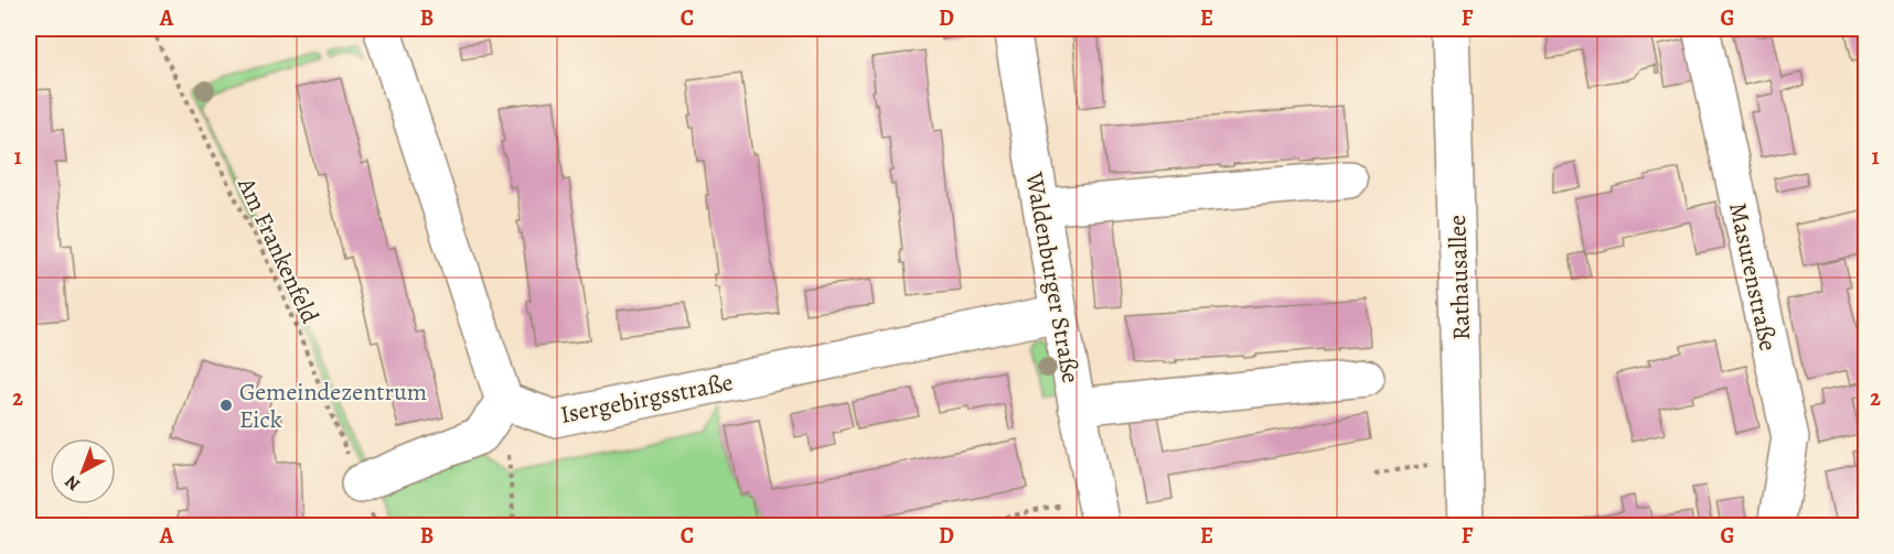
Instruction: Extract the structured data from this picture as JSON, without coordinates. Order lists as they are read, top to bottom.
{
  "streets": {
    "street": [
      "Masurenstraße",
      "Waldenburger Straße",
      "Rathausallee",
      "Isergebirgsstraße"
    ],
    "path": ["Am Frankenfeld"]
  },
  "crossings": [
    ["Waldenburger Straße", "Isergebirgsstraße"]
  ],
  "places": ["Gemeindezentrum Eick"],
  "north": "bottom left",
  "grid": {
    "columns": [
      "A",
      "B",
      "C",
      "D",
      "E",
      "F",
      "G"
    ],
    "rows": ["1", "2"]
  }
}
